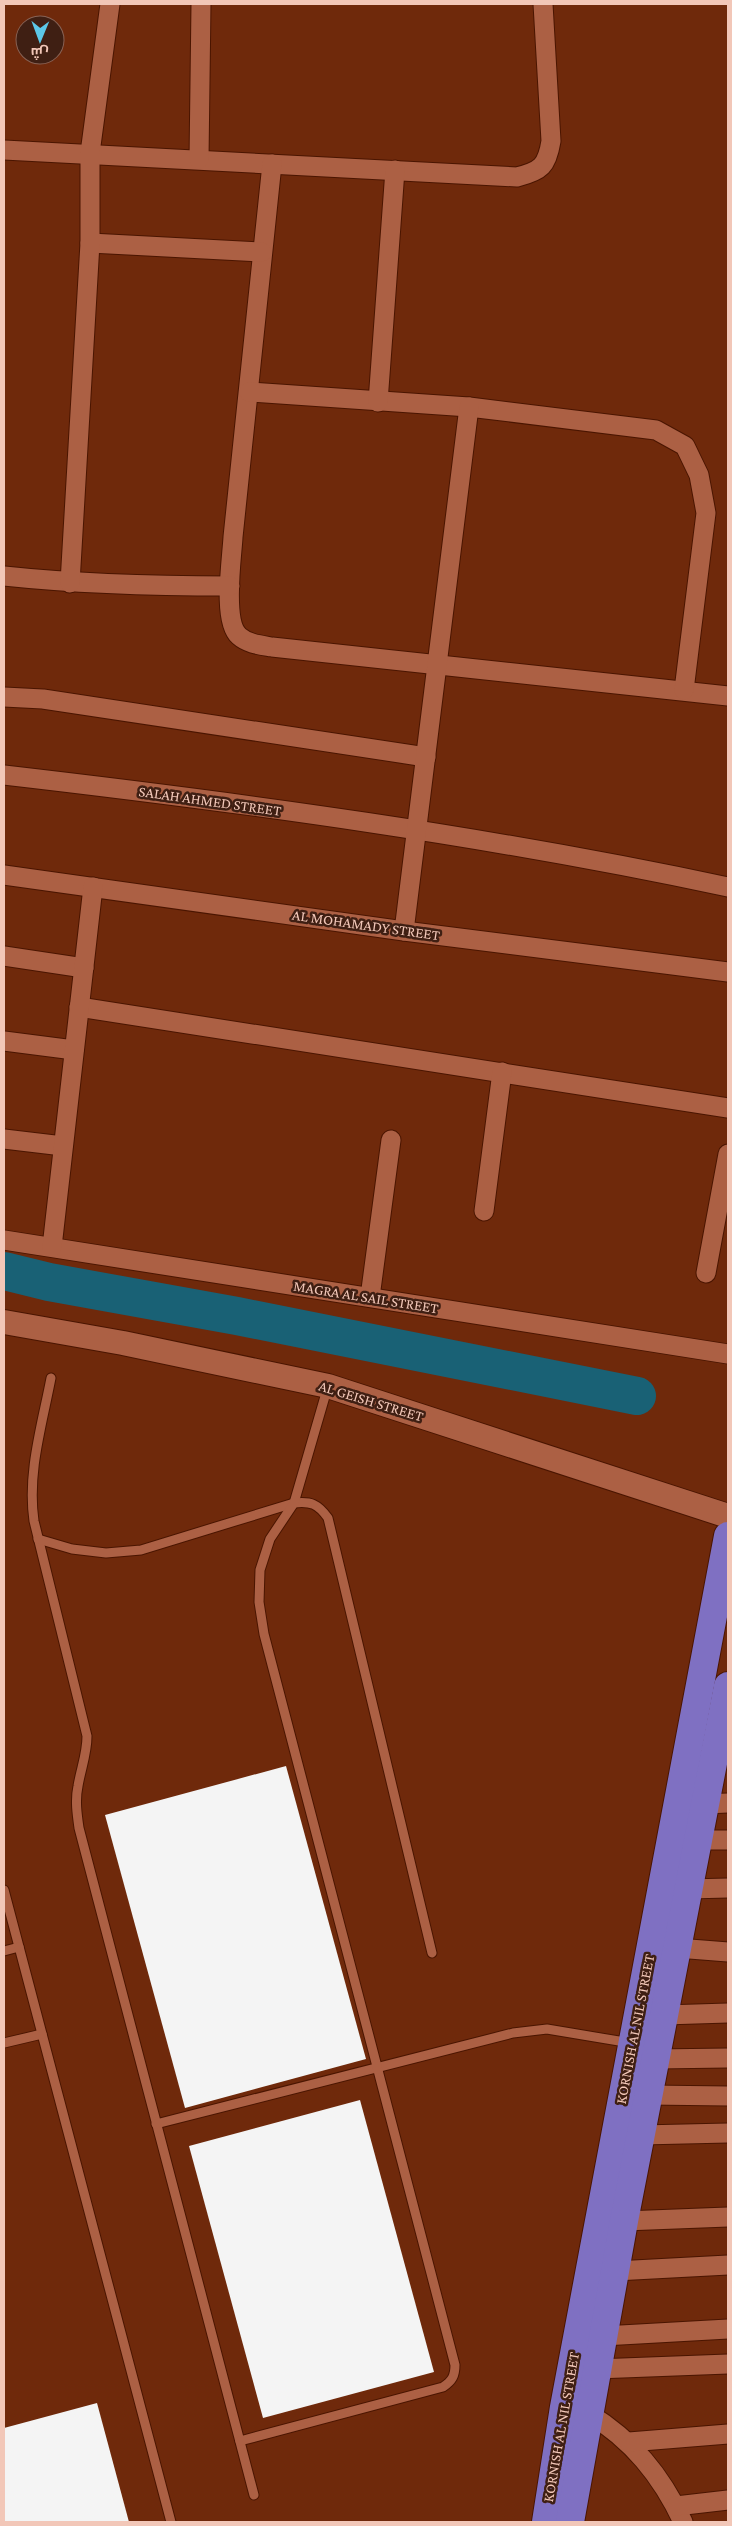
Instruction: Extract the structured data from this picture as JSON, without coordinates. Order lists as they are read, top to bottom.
{
  "streets": {
    "highway": ["KORNISH AL NIL STREET"],
    "street": [
      "SALAH AHMED STREET",
      "AL MOHAMADY STREET",
      "MAGRA AL SAIL STREET",
      "AL GEISH STREET"
    ]
  },
  "north": "bottom"
}
